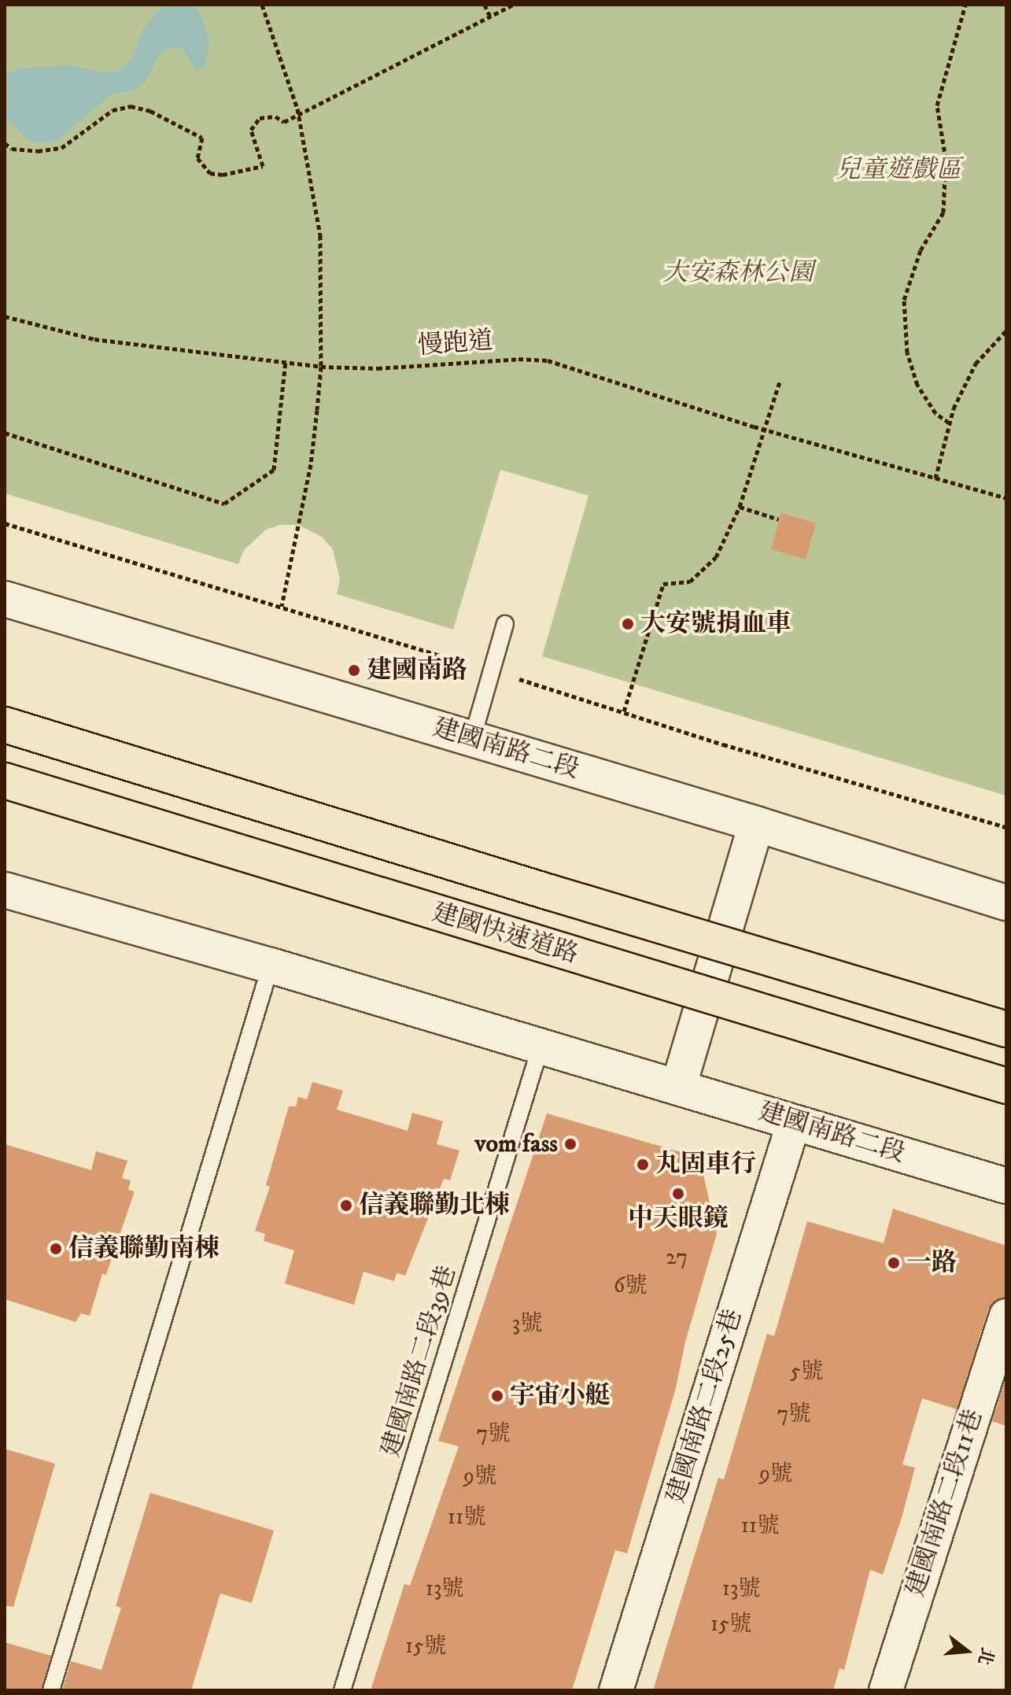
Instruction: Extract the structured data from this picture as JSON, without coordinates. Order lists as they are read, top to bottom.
{
  "streets": {
    "highway": ["建國快速道路"],
    "street": ["建國南路二段", "建國南路二段25巷", "建國南路二段11巷"],
    "lane": ["建國南路二段39巷"],
    "path": ["慢跑道"]
  },
  "crossings": [
    ["建國南路二段", "建國南路二段39巷"],
    ["建國南路二段", "建國南路二段25巷"]
  ],
  "parks": ["兒童遊戲區", "大安森林公園"],
  "places": [
    "大安號捐血車",
    "建國南路",
    "vom fass",
    "丸固車行",
    "中天眼鏡",
    "信義聯勤北棟",
    "信義聯勤南棟",
    "一路",
    "宇宙小艇"
  ],
  "house_numbers": [
    "27",
    "6號",
    "3號",
    "5號",
    "7號",
    "7號",
    "9號",
    "9號",
    "11號",
    "11號",
    "13號",
    "13號",
    "15號",
    "15號"
  ],
  "north": "right"
}
